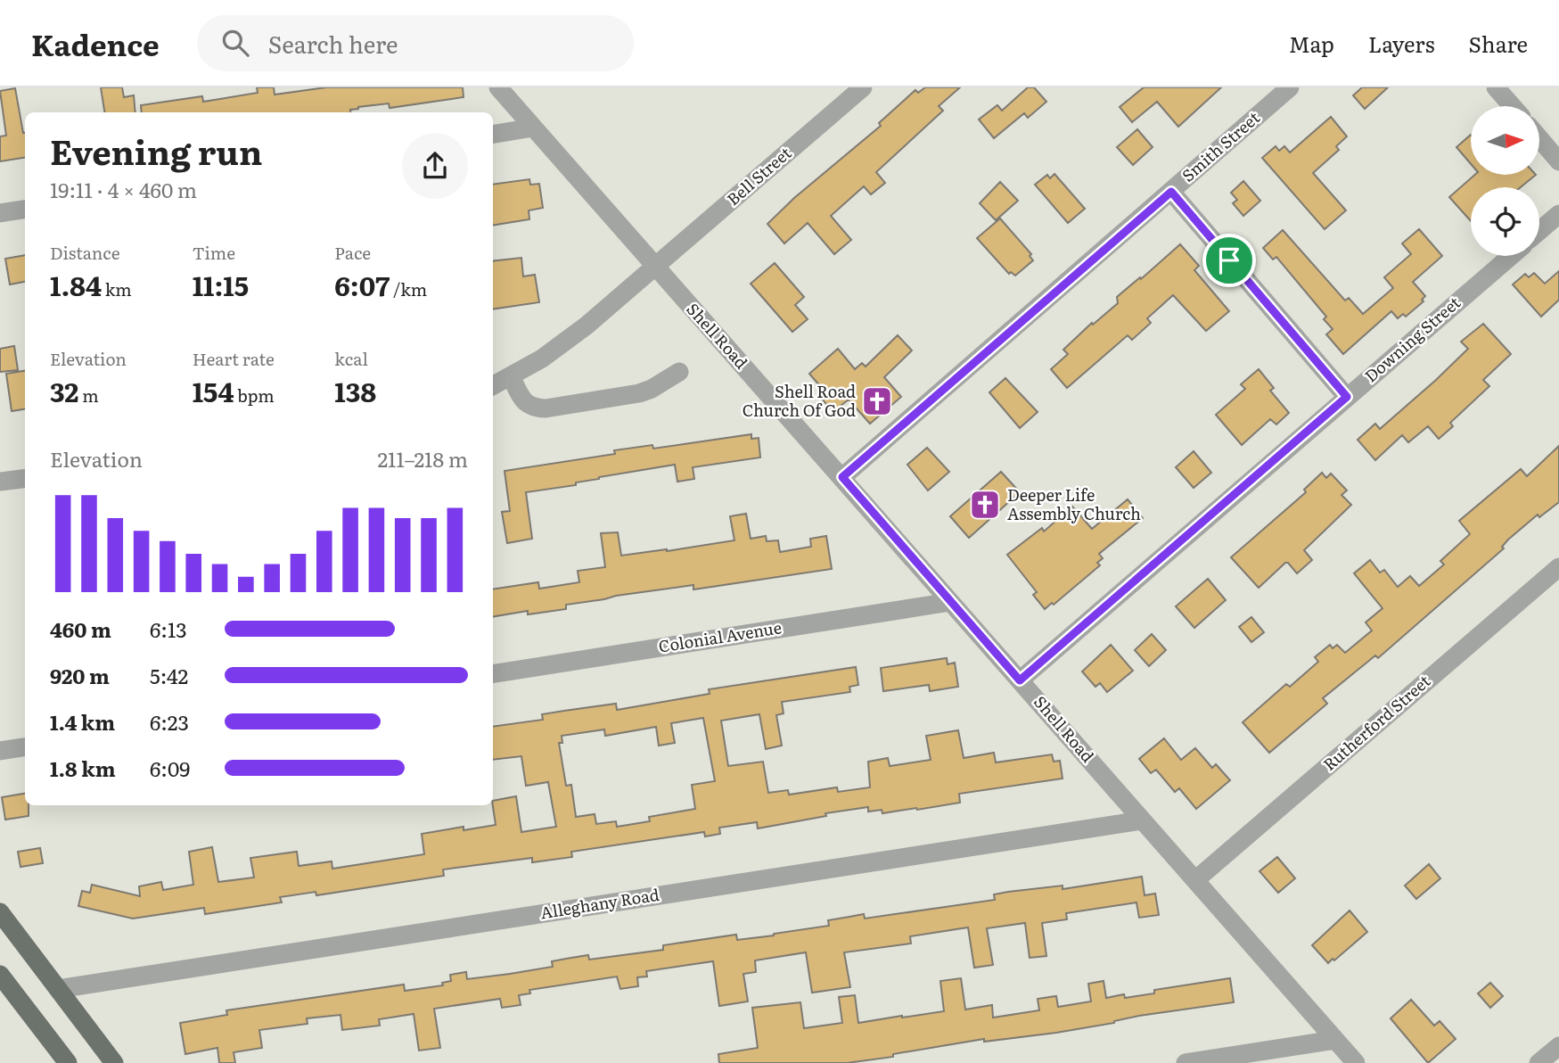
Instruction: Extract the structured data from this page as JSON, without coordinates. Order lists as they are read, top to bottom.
{
  "streets": {
    "street": [
      "Smith Street",
      "Bell Street",
      "Shell Road",
      "Downing Street",
      "Colonial Avenue",
      "Rutherford Street",
      "Alleghany Road"
    ]
  },
  "crossings": [
    ["Smith Street", "Shell Road"],
    ["Bell Street", "Shell Road"],
    ["Shell Road", "Downing Street"],
    ["Shell Road", "Colonial Avenue"],
    ["Shell Road", "Rutherford Street"],
    ["Shell Road", "Alleghany Road"]
  ],
  "places": {
    "church": ["Shell Road Church Of God", "Deeper Life Assembly Church"]
  },
  "north": "right",
  "page": {
    "header": "Kadence",
    "search": "Search here",
    "nav": ["Map", "Layers", "Share"],
    "heading": ["Evening run", "19:11 · 4 × 460 m"],
    "stats": [
      ["Distance", "1.84 km"],
      ["Time", "11:15"],
      ["Pace", "6:07 /km"],
      ["Elevation", "32 m"],
      ["Heart rate", "154 bpm"],
      ["kcal", "138"]
    ],
    "chart": ["Elevation", "211–218 m"],
    "list": [
      {
        "name": "460 m",
        "note": "6:13"
      },
      {
        "name": "920 m",
        "note": "5:42"
      },
      {
        "name": "1.4 km",
        "note": "6:23"
      },
      {
        "name": "1.8 km",
        "note": "6:09"
      }
    ]
  }
}
